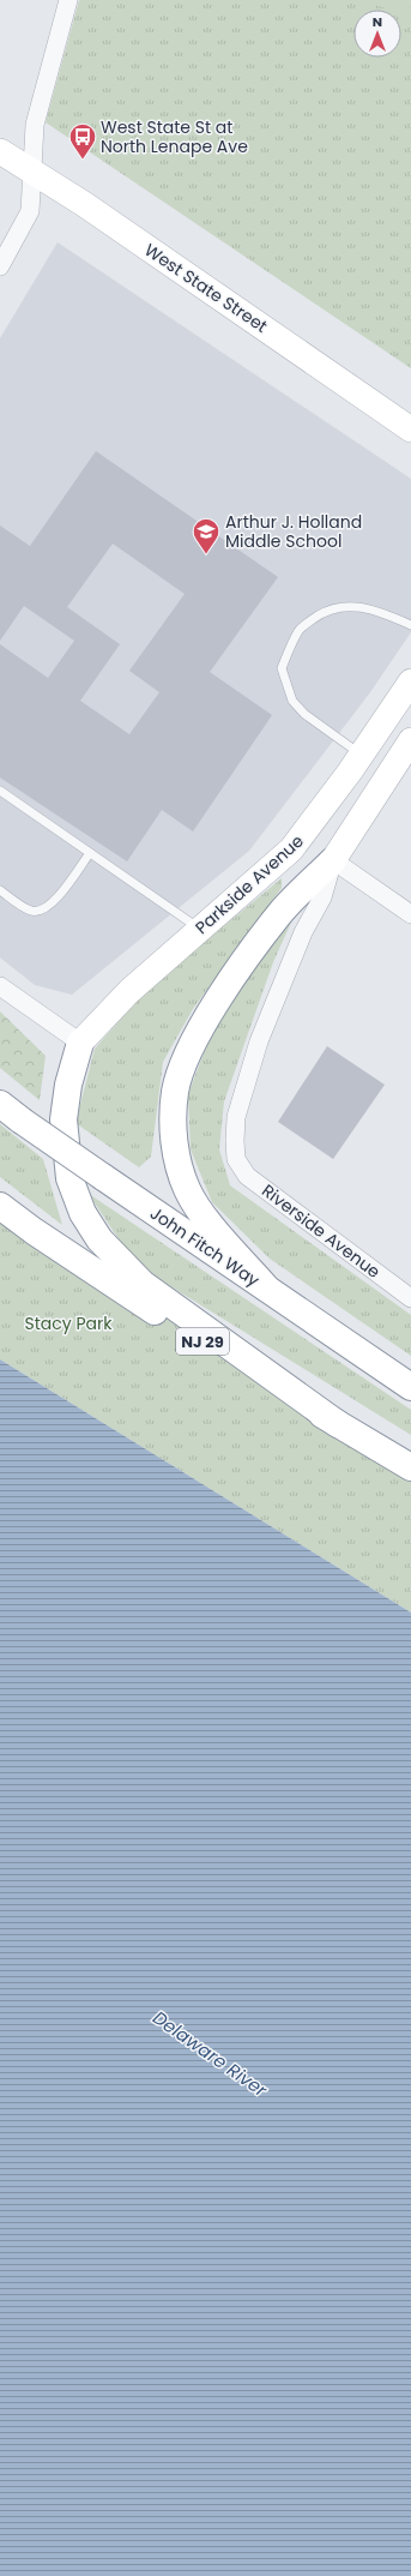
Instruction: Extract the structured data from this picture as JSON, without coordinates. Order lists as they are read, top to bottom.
{
  "streets": {
    "highway": ["John Fitch Way", "NJ 29"],
    "main road": ["West State Street", "Parkside Avenue"],
    "street": ["Riverside Avenue"]
  },
  "water": ["Delaware River"],
  "parks": ["Stacy Park"],
  "places": {
    "bus stop": ["West State St at North Lenape Ave"],
    "school or university": ["Arthur J. Holland Middle School"]
  },
  "north": "top"
}
